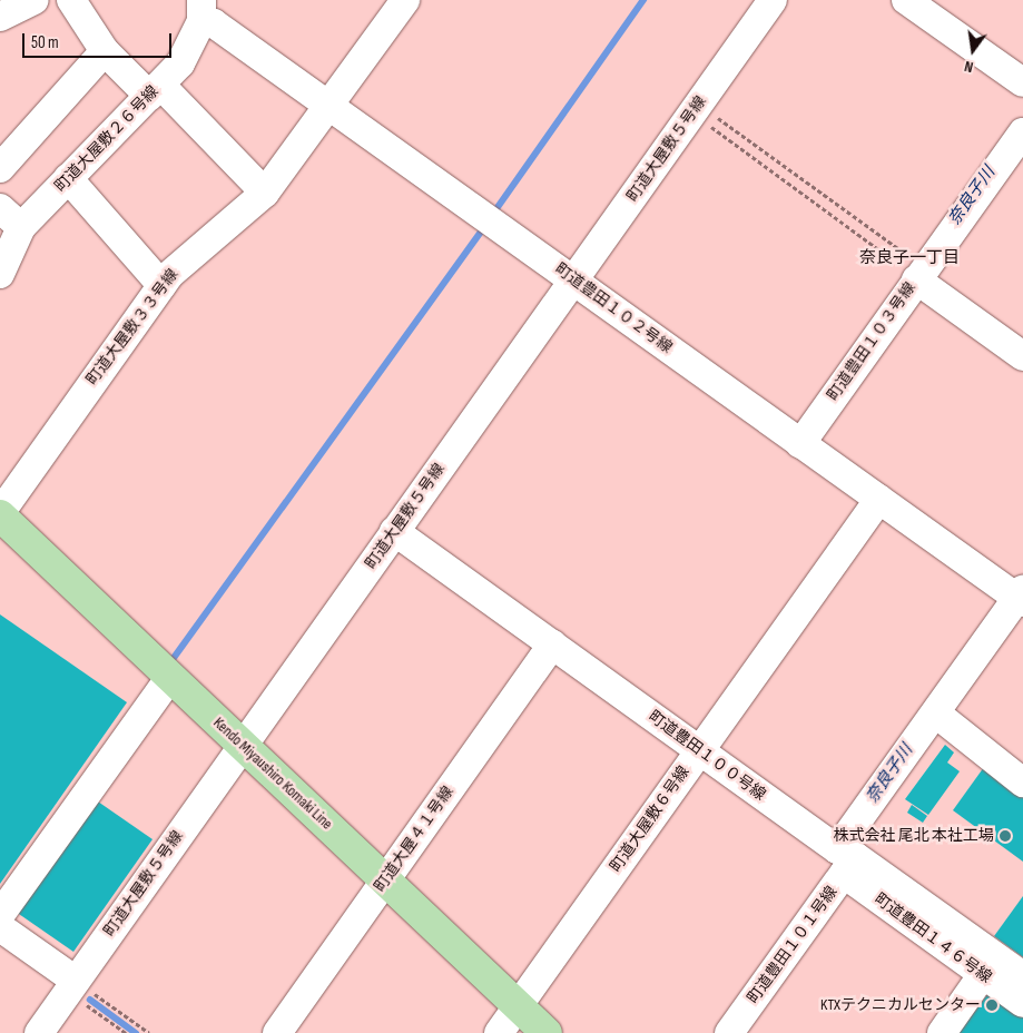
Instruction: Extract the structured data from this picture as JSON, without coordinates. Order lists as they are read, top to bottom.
{
  "streets": {
    "main road": ["Kendo Miyaushiro Komaki Line"],
    "street": [
      "町道大屋敷２６号線",
      "町道大屋敷５号線",
      "町道豊田１０２号線",
      "町道大屋敷３３号線",
      "町道豊田１０３号線",
      "町道豊田１００号線",
      "町道大屋敷６号線",
      "町道大屋４１号線",
      "町道豊田１４６号線",
      "町道豊田１０１号線"
    ]
  },
  "crossings": [
    ["町道大屋敷２６号線", "町道豊田１０２号線"],
    ["町道大屋敷５号線", "町道豊田１０２号線"],
    ["町道大屋敷５号線", "町道豊田１００号線"],
    ["町道大屋敷５号線", "Kendo Miyaushiro Komaki Line"],
    ["町道豊田１０２号線", "町道大屋敷３３号線"],
    ["町道豊田１０２号線", "町道豊田１０３号線"],
    ["町道豊田１０２号線", "町道大屋敷６号線"],
    ["町道豊田１０２号線", "町道豊田１０１号線"],
    ["町道大屋敷３３号線", "Kendo Miyaushiro Komaki Line"],
    ["町道豊田１００号線", "町道大屋敷６号線"],
    ["町道豊田１００号線", "町道大屋４１号線"],
    ["町道豊田１００号線", "町道豊田１４６号線"],
    ["町道豊田１００号線", "町道豊田１０１号線"],
    ["Kendo Miyaushiro Komaki Line", "町道大屋敷６号線"],
    ["Kendo Miyaushiro Komaki Line", "町道大屋４１号線"],
    ["町道豊田１４６号線", "町道豊田１０１号線"]
  ],
  "districts": ["奈良子一丁目"],
  "water": ["奈良子川"],
  "places": ["株式会社 尾北 本社工場", "KTXテクニカルセンター"],
  "scale_bar": "50 m",
  "north": "bottom"
}
